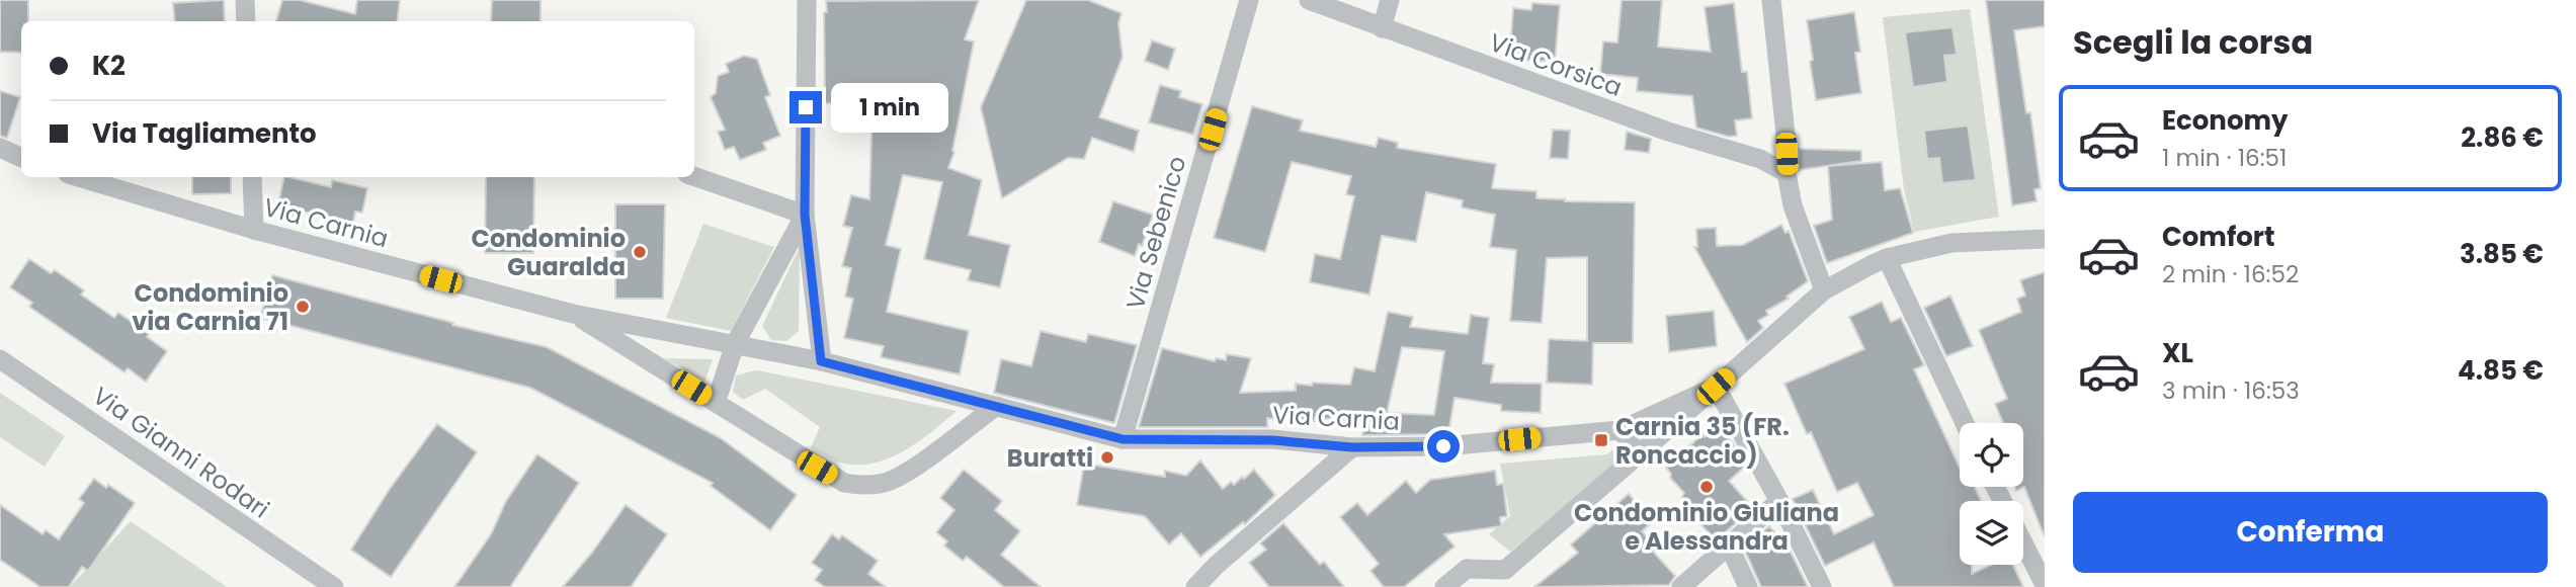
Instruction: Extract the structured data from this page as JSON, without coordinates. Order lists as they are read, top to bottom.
{
  "streets": {
    "street": [
      "Via Corsica",
      "Via Carnia",
      "Via Sebenico",
      "Via Gianni Rodari"
    ]
  },
  "crossings": [
    ["Via Carnia", "Via Sebenico"]
  ],
  "places": {
    "other": [
      "Condominio Guaralda",
      "Condominio via Carnia 71",
      "Buratti",
      "Condominio Giuliana e Alessandra"
    ],
    "transit": ["Carnia 35 (FR. Roncaccio)"]
  },
  "page": {
    "heading": "Scegli la corsa",
    "banner": ["K2", "Via Tagliamento"],
    "bubble": "1 min",
    "list": [
      {
        "name": "Economy",
        "note": "1 min · 16:51",
        "value": "2.86 €"
      },
      {
        "name": "Comfort",
        "note": "2 min · 16:52",
        "value": "3.85 €"
      },
      {
        "name": "XL",
        "note": "3 min · 16:53",
        "value": "4.85 €"
      }
    ],
    "buttons": "Conferma"
  }
}
